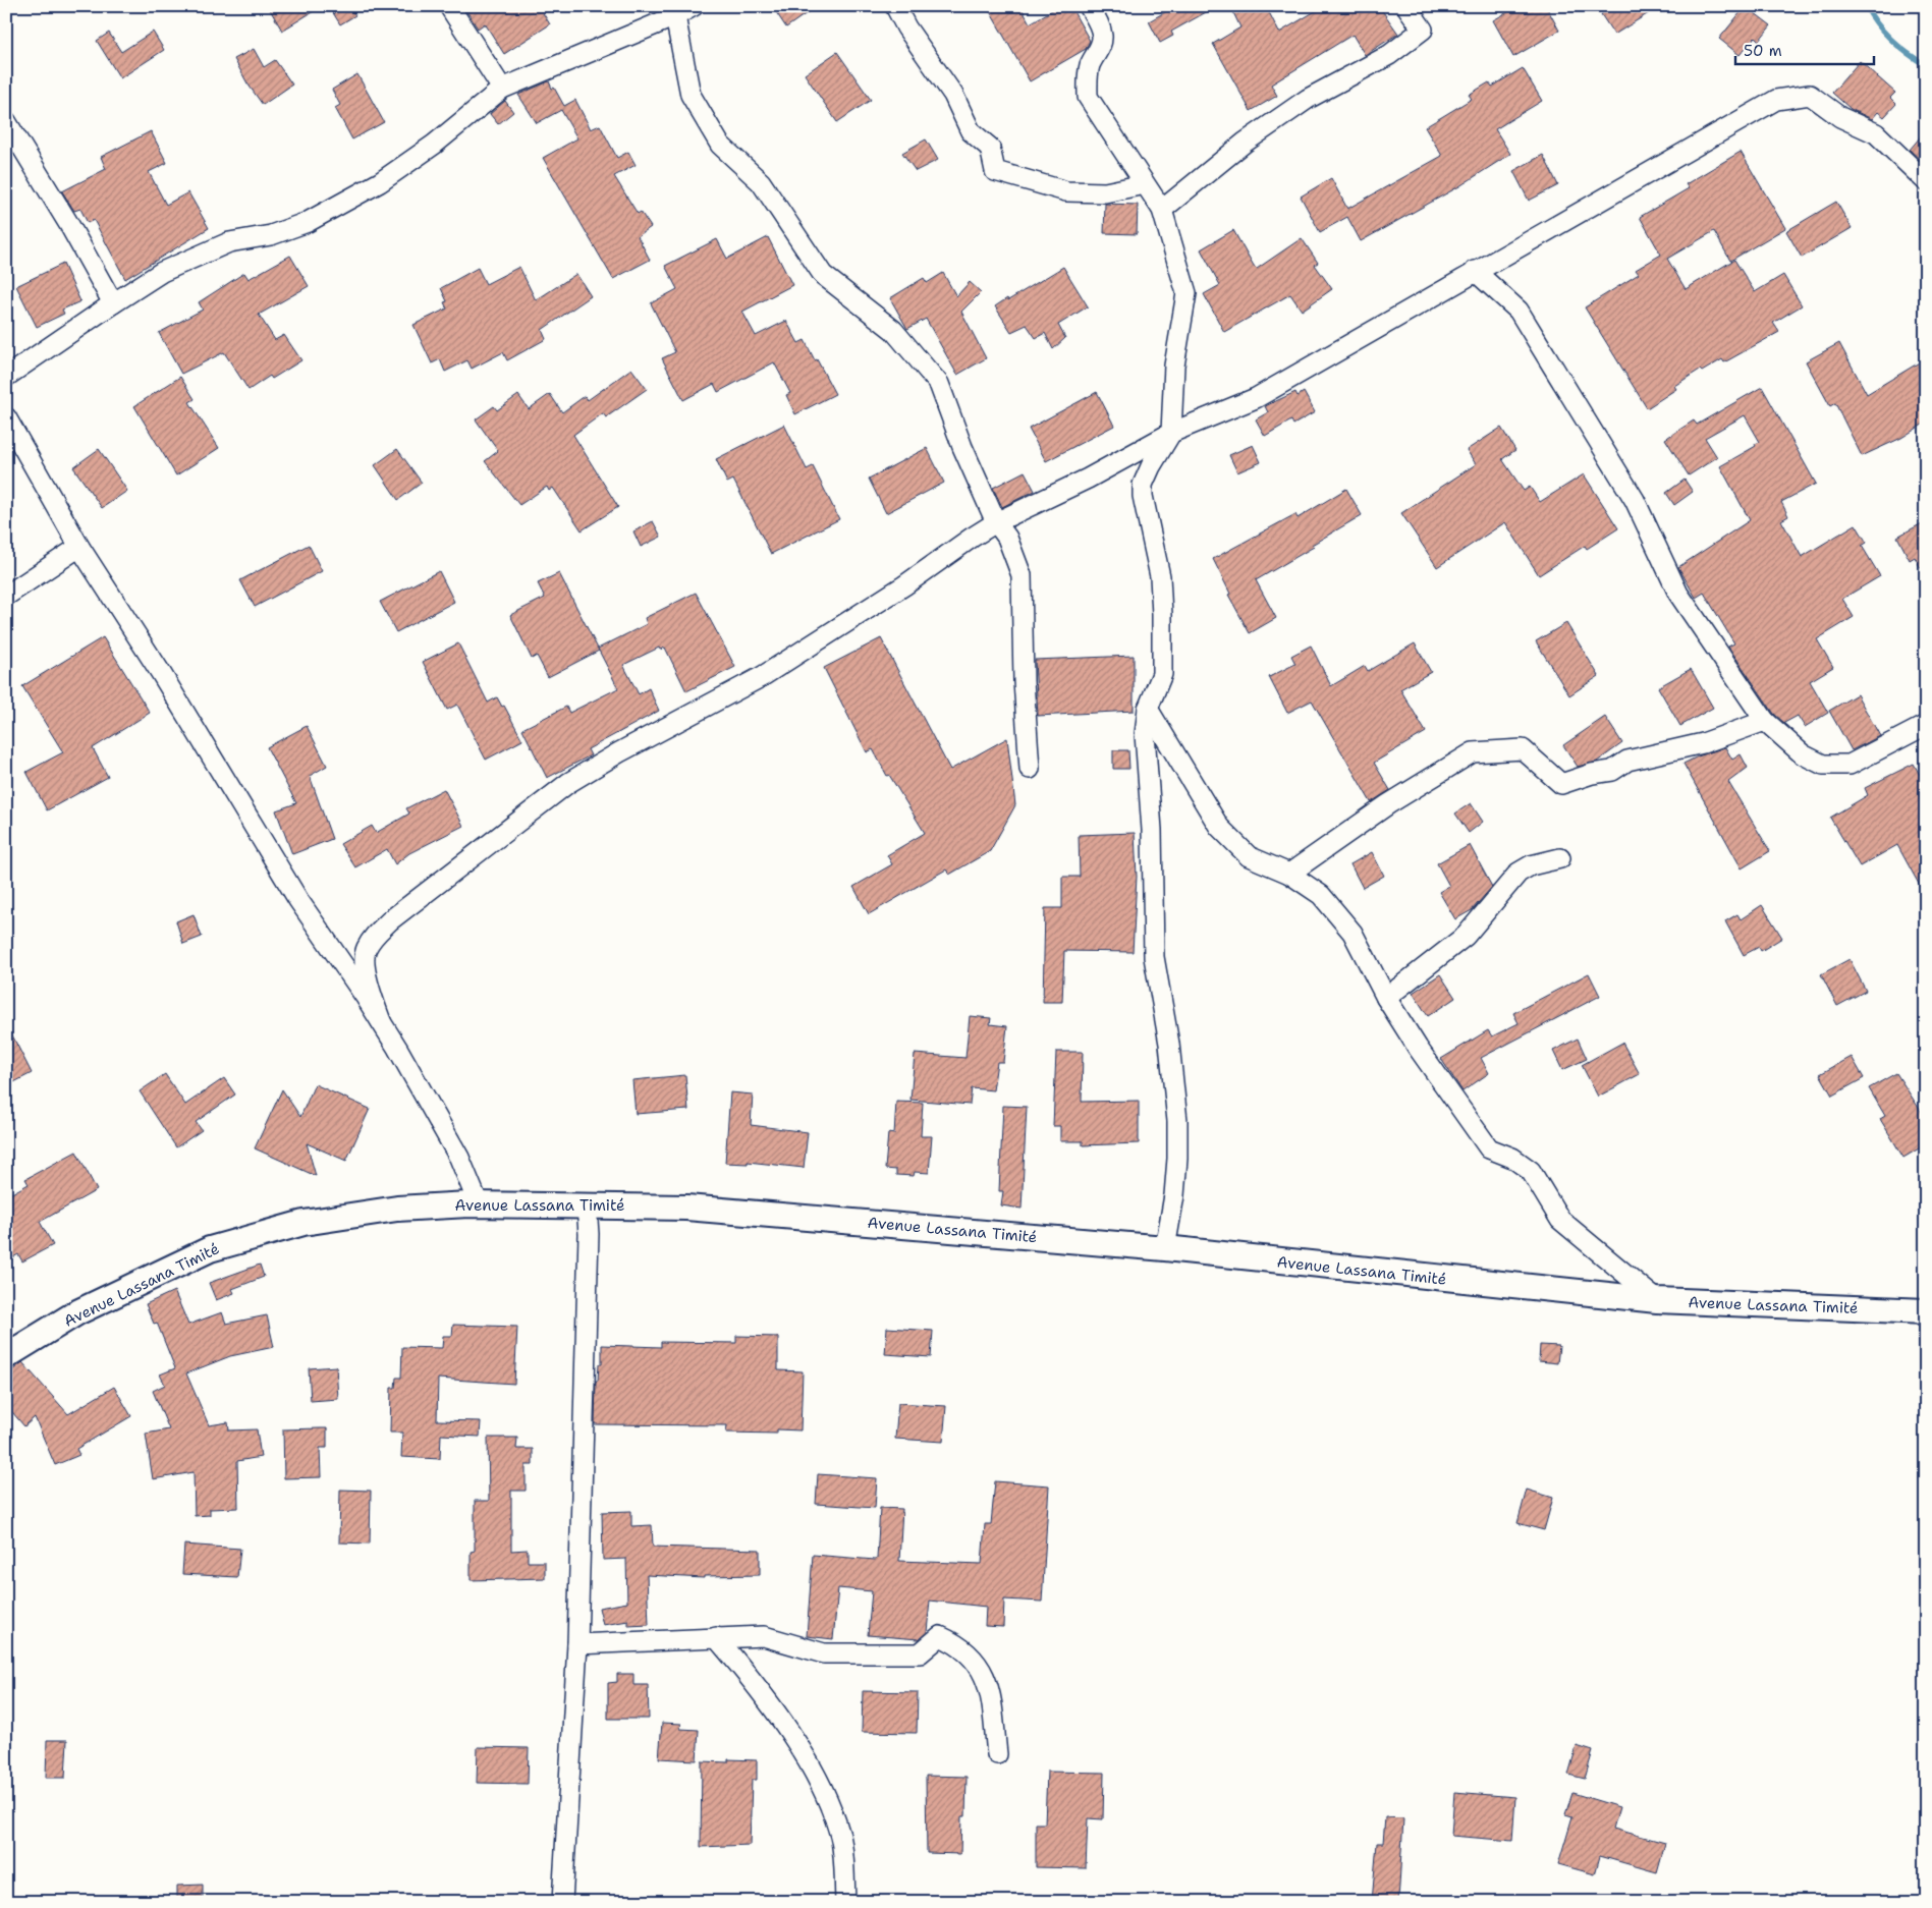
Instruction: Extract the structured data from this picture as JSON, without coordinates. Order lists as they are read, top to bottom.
{
  "streets": {
    "street": ["Avenue Lassana Timité"]
  },
  "scale_bar": "50 m"
}
